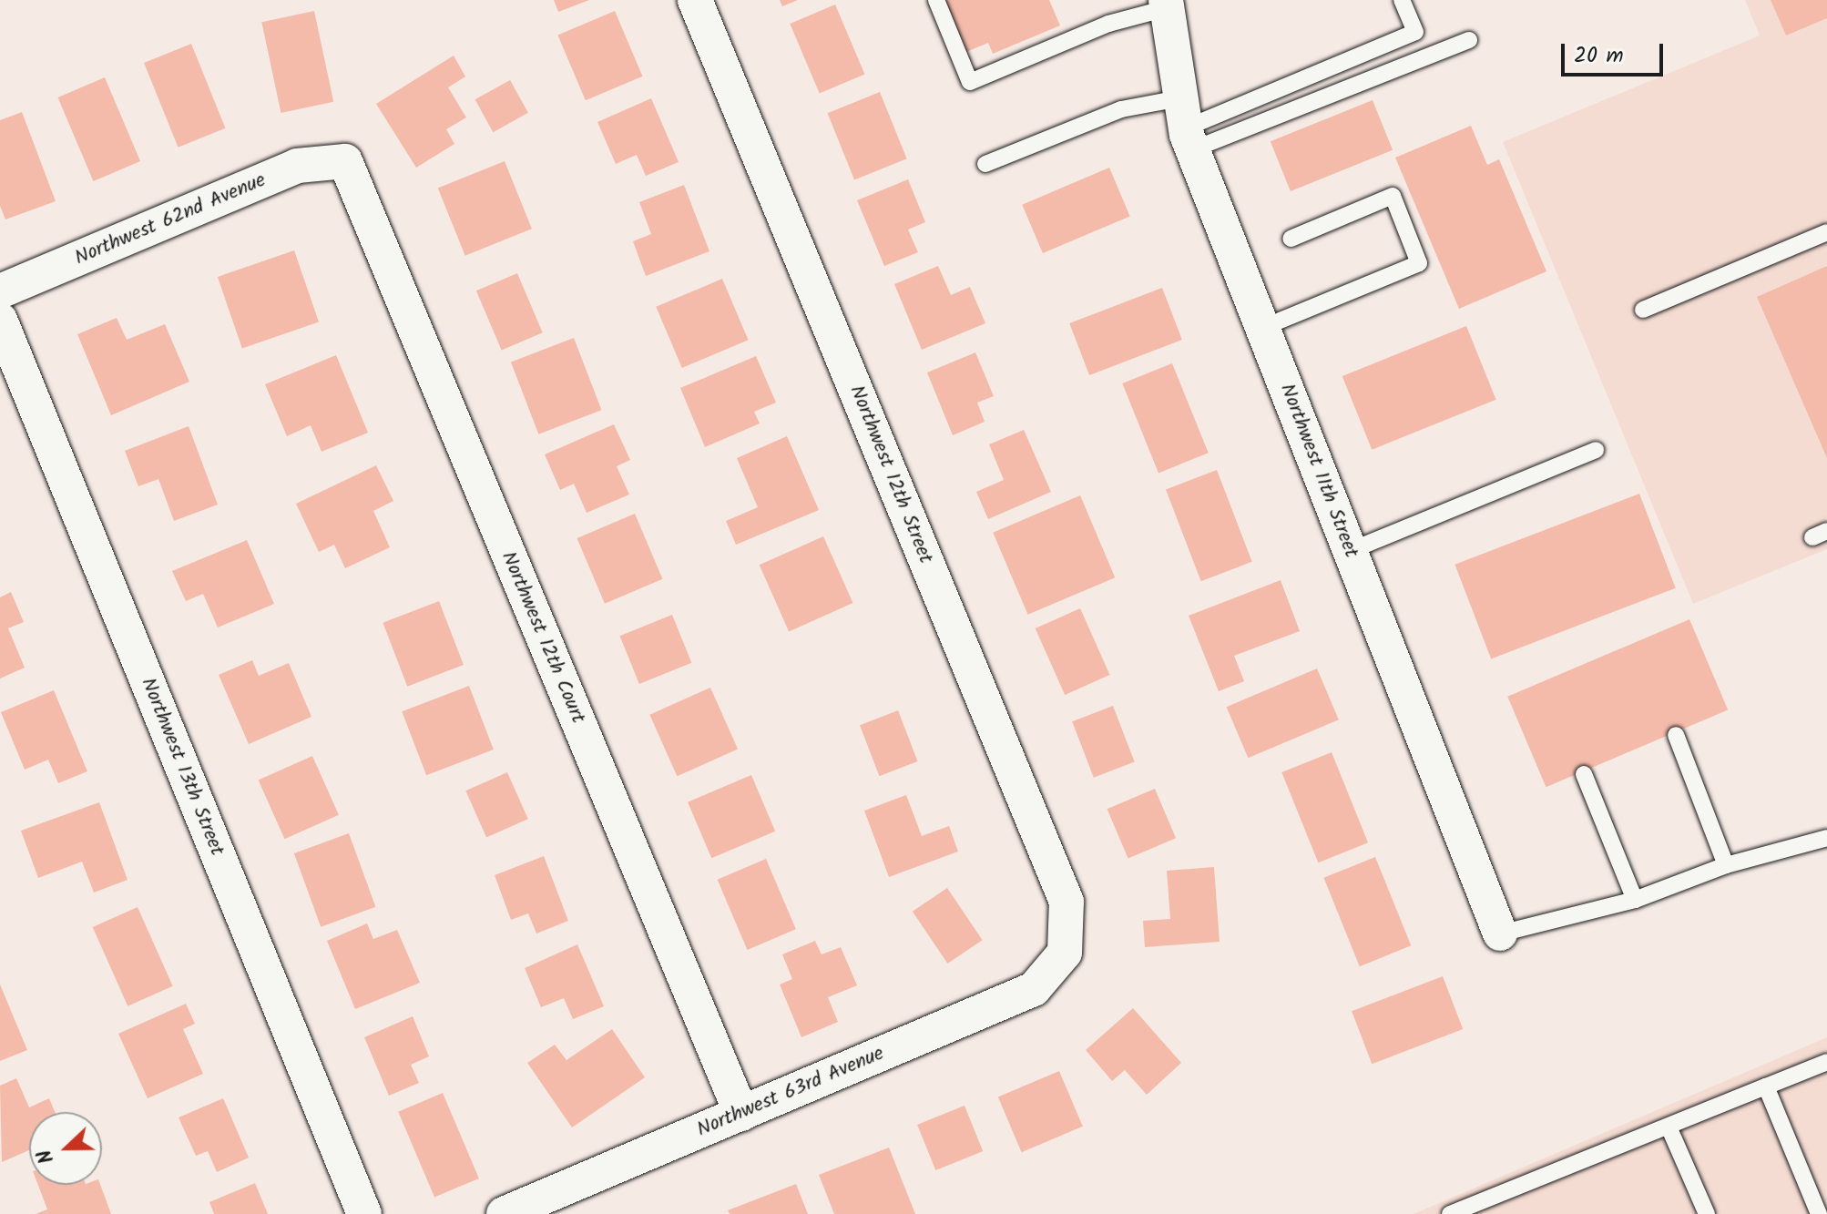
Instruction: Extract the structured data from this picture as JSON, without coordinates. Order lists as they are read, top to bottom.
{
  "streets": {
    "street": [
      "Northwest 62nd Avenue",
      "Northwest 11th Street",
      "Northwest 12th Street",
      "Northwest 12th Court",
      "Northwest 13th Street",
      "Northwest 63rd Avenue"
    ]
  },
  "crossings": [
    ["Northwest 62nd Avenue", "Northwest 12th Court"],
    ["Northwest 12th Street", "Northwest 63rd Avenue"],
    ["Northwest 12th Court", "Northwest 63rd Avenue"]
  ],
  "scale_bar": "20 m",
  "north": "left"
}
